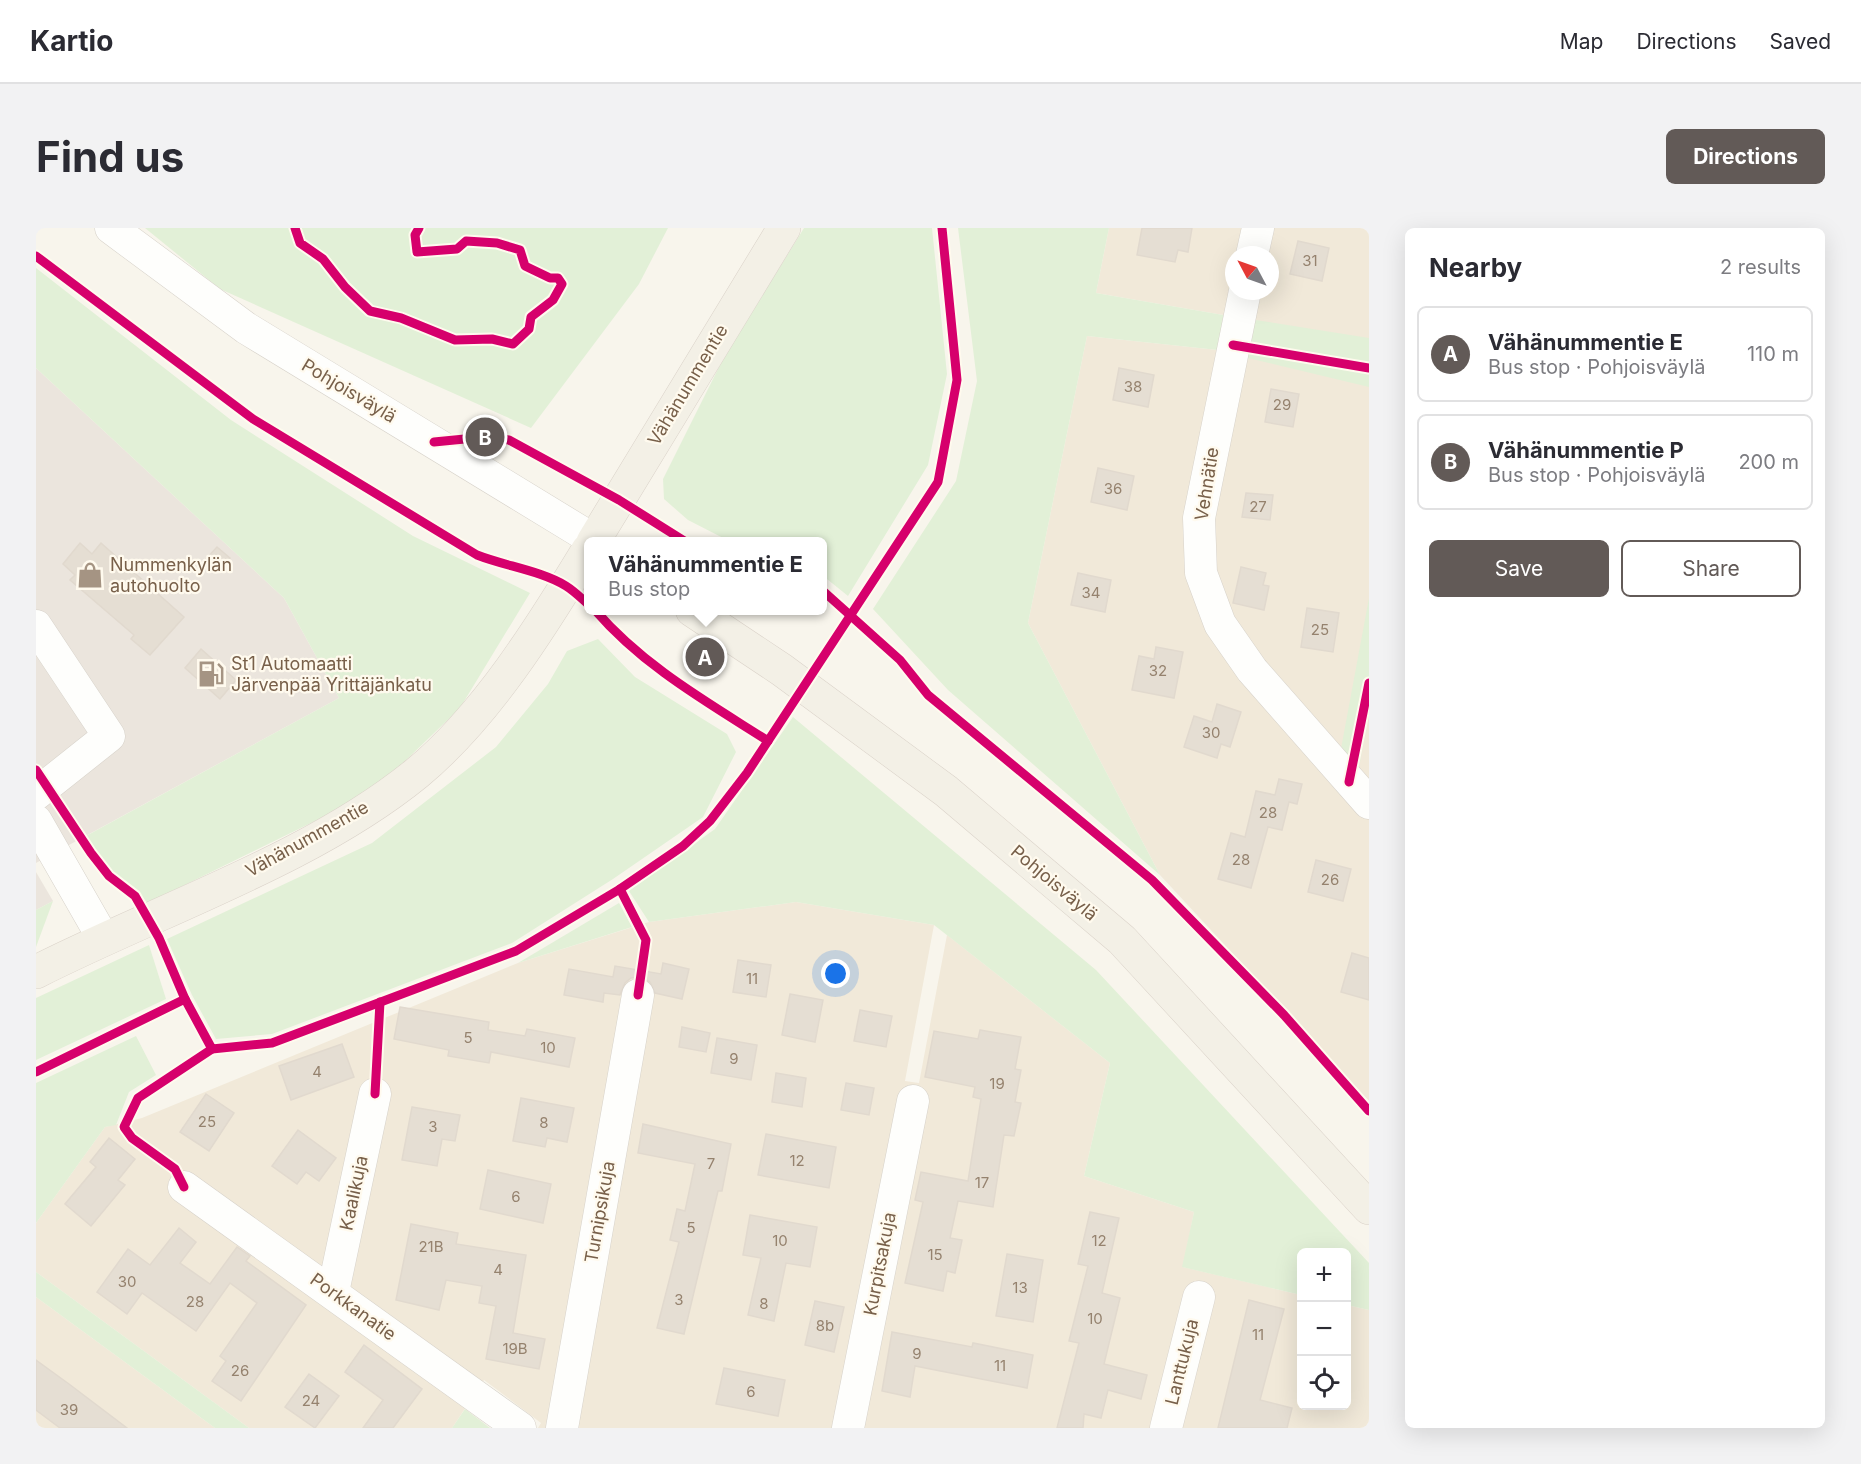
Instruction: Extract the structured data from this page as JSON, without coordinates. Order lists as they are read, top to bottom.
{
  "streets": {
    "main road": ["Vähänummentie", "Pohjoisväylä"],
    "street": [
      "Vehnätie",
      "Kaalikuja",
      "Turnipsikuja",
      "Kurpitsakuja",
      "Porkkanatie",
      "Lanttukuja"
    ]
  },
  "crossings": [
    ["Kaalikuja", "Porkkanatie"]
  ],
  "places": {
    "shop": ["Nummenkylän autohuolto"],
    "fuel station": ["St1 Automaatti Järvenpää Yrittäjänkatu"]
  },
  "house_numbers": [
    "31",
    "38",
    "29",
    "36",
    "27",
    "34",
    "25",
    "32",
    "30",
    "28",
    "28",
    "26",
    "11",
    "5",
    "10",
    "9",
    "4",
    "19",
    "25",
    "8",
    "3",
    "12",
    "7",
    "17",
    "6",
    "5",
    "10",
    "12",
    "21B",
    "15",
    "4",
    "30",
    "13",
    "3",
    "28",
    "8",
    "10",
    "8b",
    "11",
    "19B",
    "9",
    "11",
    "26",
    "6",
    "24",
    "39"
  ],
  "north": "top left",
  "page": {
    "header": "Kartio",
    "nav": ["Map", "Directions", "Saved"],
    "buttons": [
      "Directions",
      ["Save", "Share"]
    ],
    "title": "Find us",
    "heading": ["Nearby", "2 results"],
    "list": [
      {
        "mark": "A",
        "name": "Vähänummentie E",
        "note": "Bus stop · Pohjoisväylä",
        "value": "110 m"
      },
      {
        "mark": "B",
        "name": "Vähänummentie P",
        "note": "Bus stop · Pohjoisväylä",
        "value": "200 m"
      }
    ],
    "pins": ["B", "A"],
    "popup": ["Vähänummentie E", "Bus stop"],
    "map_buttons": ["+", "−"]
  }
}
